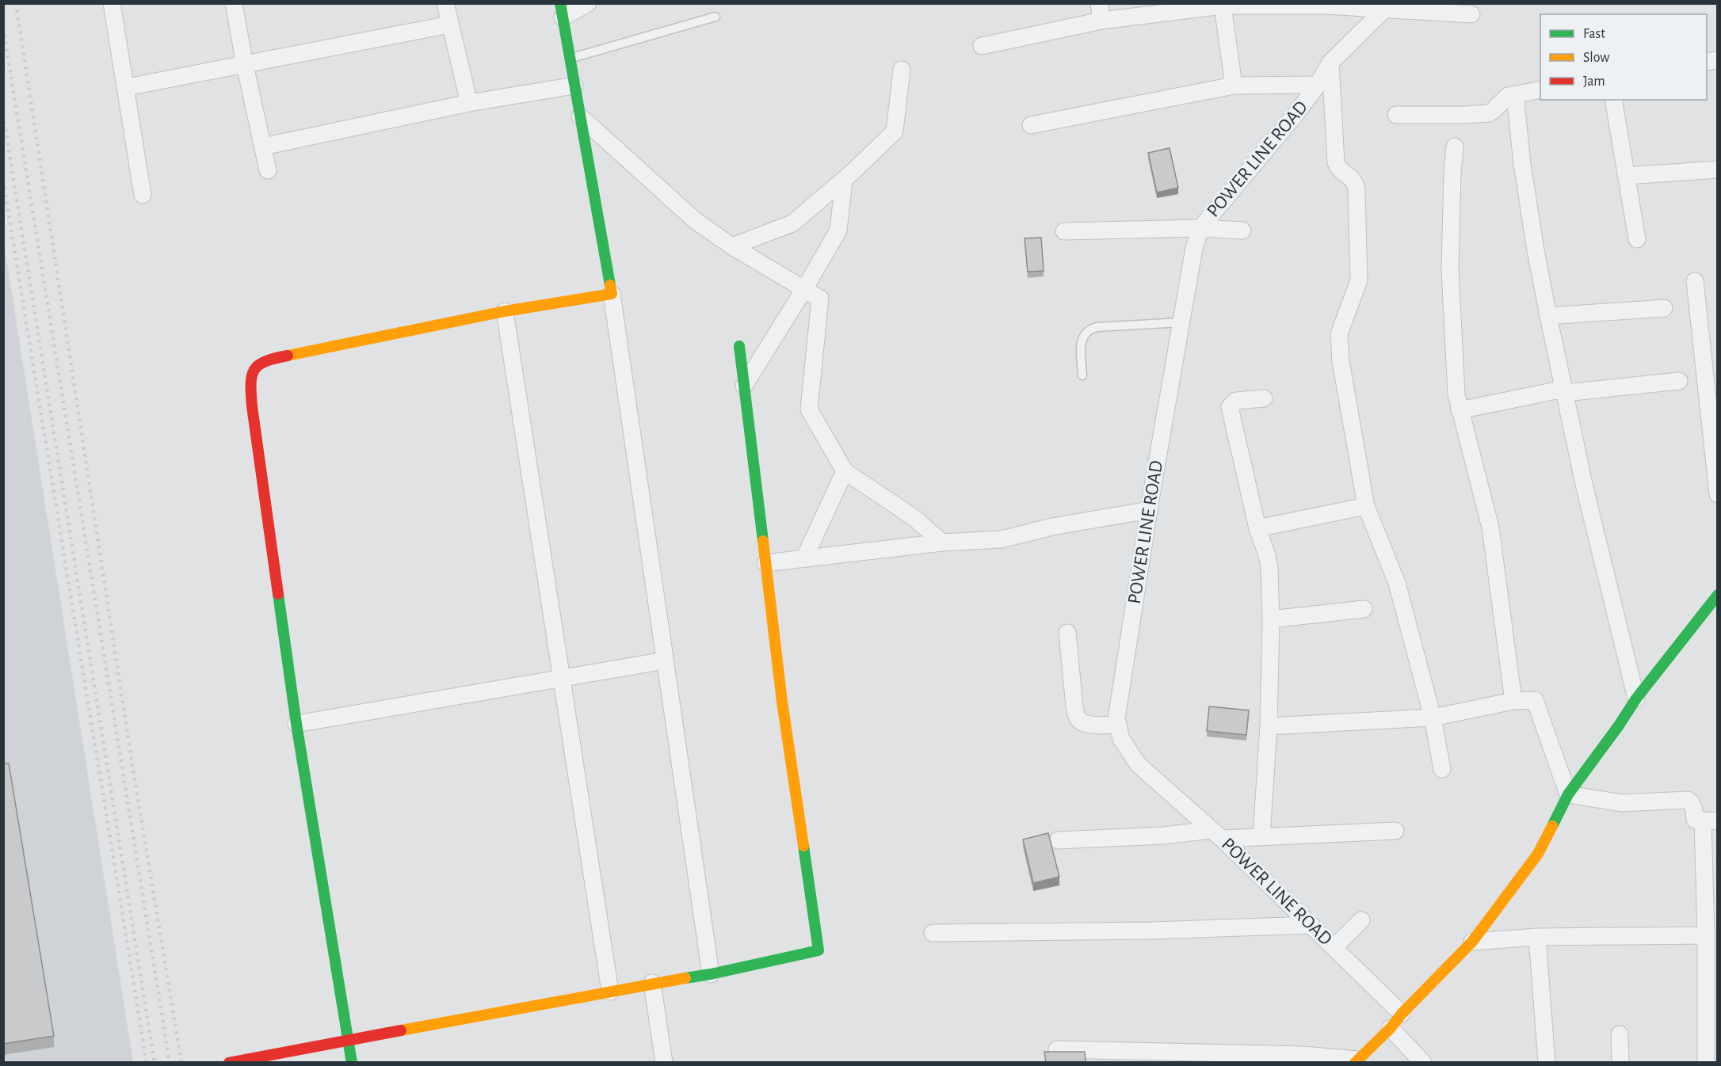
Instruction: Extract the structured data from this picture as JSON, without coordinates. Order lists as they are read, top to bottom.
{
  "streets": {
    "street": ["POWER LINE ROAD"]
  },
  "legend": ["Fast", "Slow", "Jam"]
}
